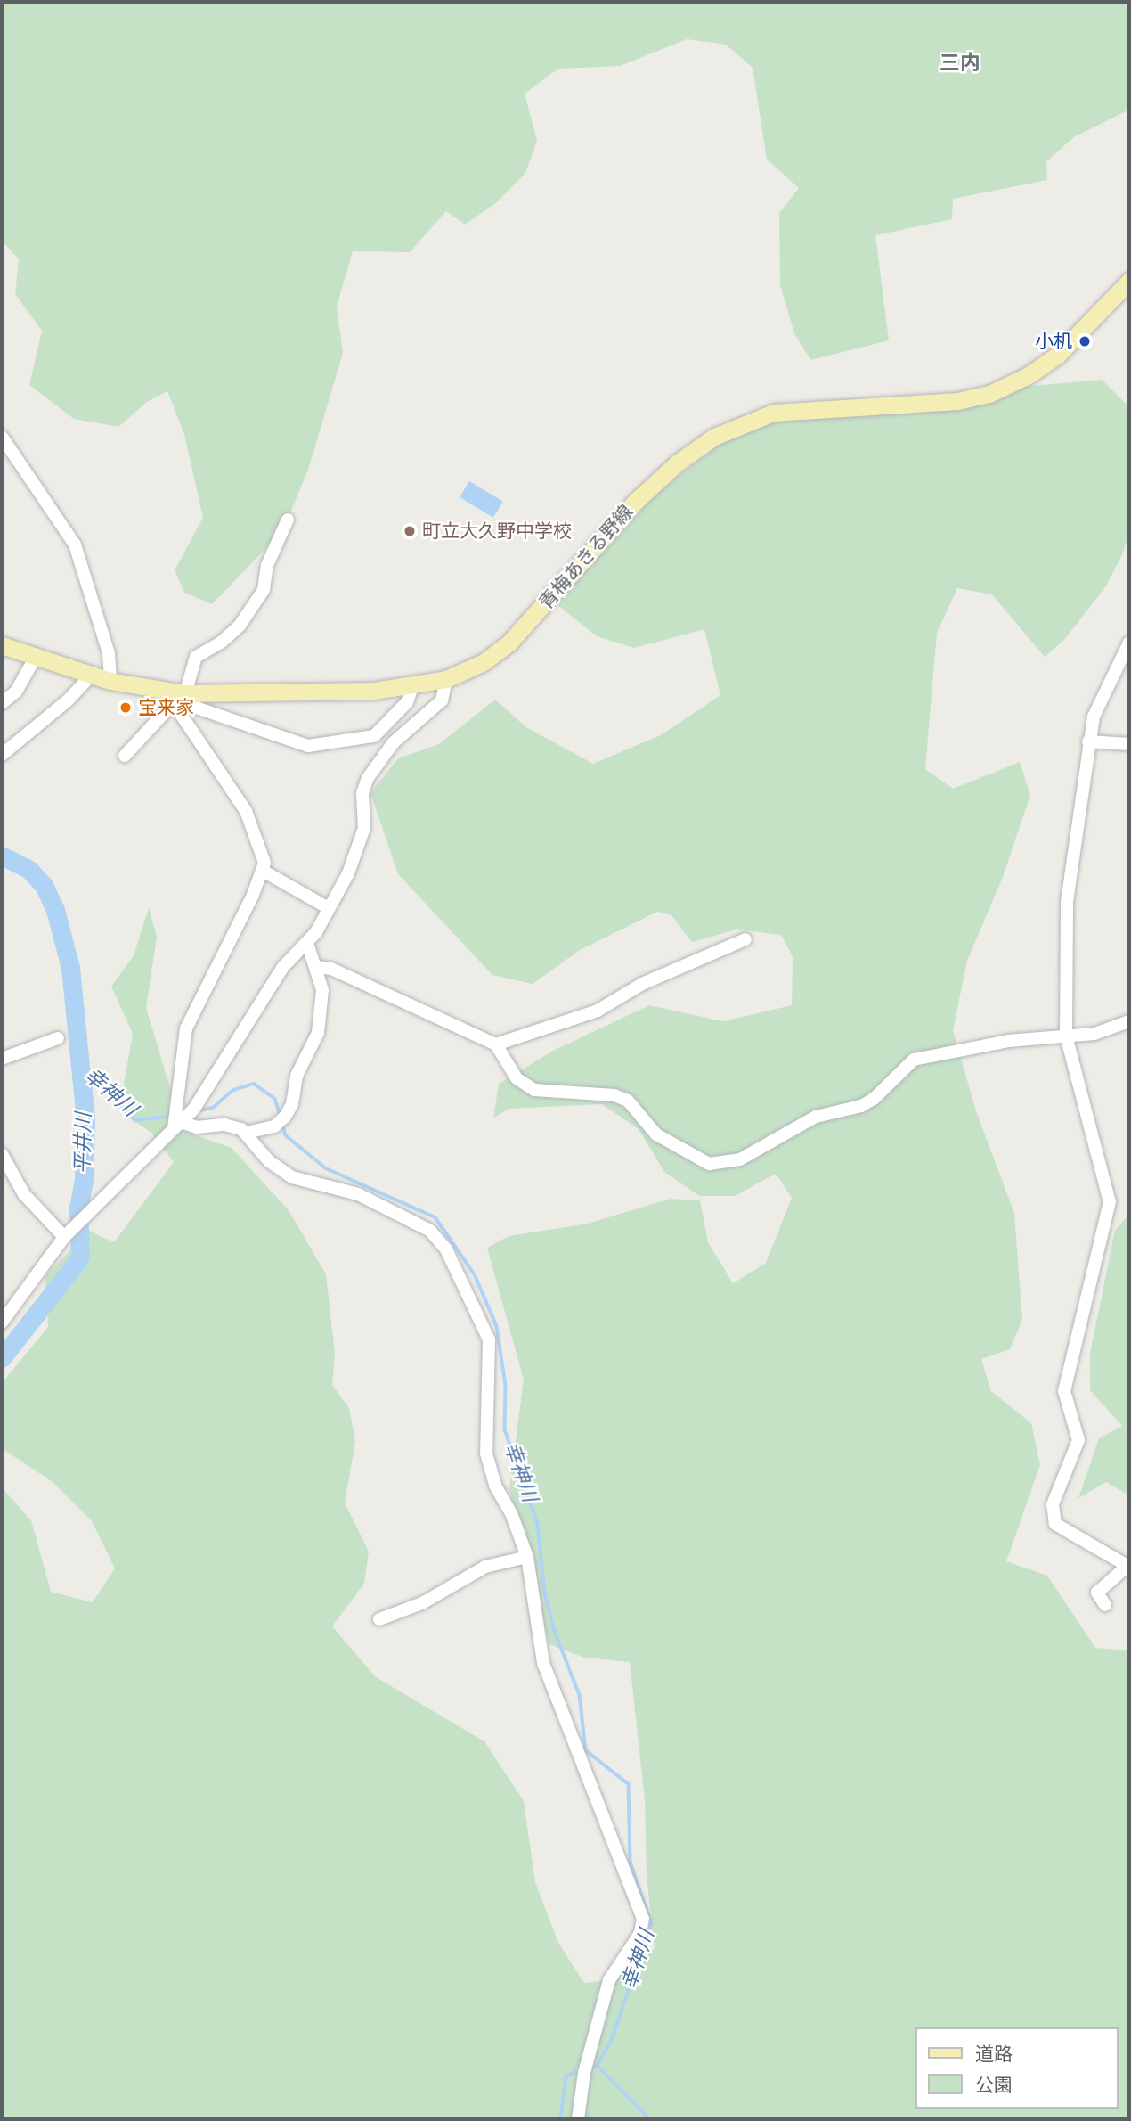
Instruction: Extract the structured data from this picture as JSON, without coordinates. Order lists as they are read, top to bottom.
{
  "streets": {
    "main road": ["青梅あきる野線"]
  },
  "districts": ["三内"],
  "water": ["幸神川", "平井川"],
  "places": ["小机", "町立大久野中学校", "宝来家"],
  "legend": ["道路", "公園"]
}
